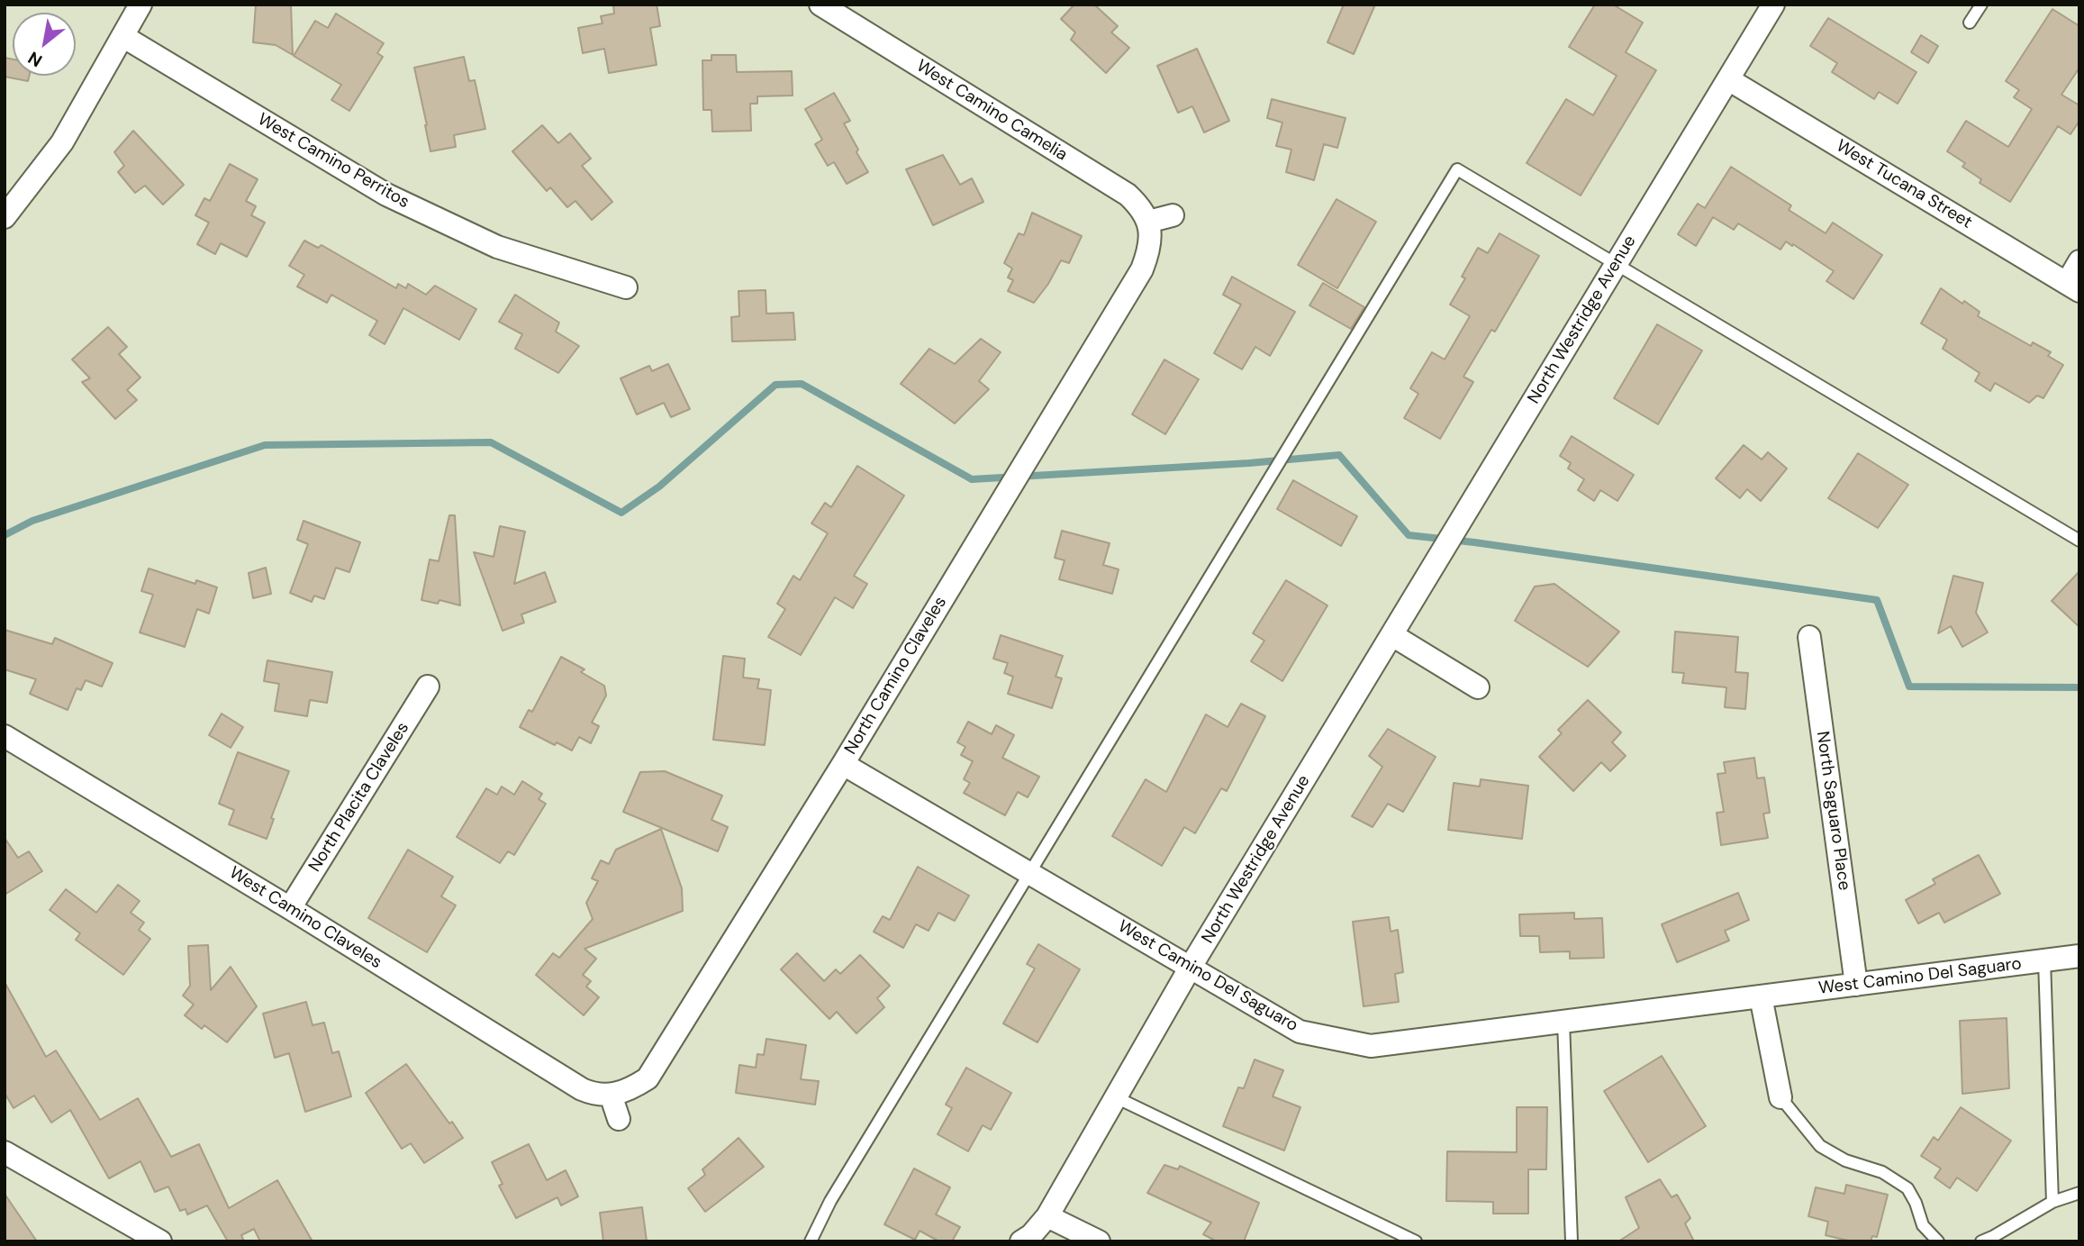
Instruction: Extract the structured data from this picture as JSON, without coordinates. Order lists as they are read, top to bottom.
{
  "streets": {
    "street": [
      "West Camino Camelia",
      "West Camino Perritos",
      "West Tucana Street",
      "North Westridge Avenue",
      "North Camino Claveles",
      "North Placita Claveles",
      "North Saguaro Place",
      "West Camino Claveles",
      "West Camino Del Saguaro"
    ]
  },
  "crossings": [
    ["West Camino Camelia", "North Camino Claveles"],
    ["West Tucana Street", "North Westridge Avenue"],
    ["North Westridge Avenue", "West Camino Del Saguaro"],
    ["North Camino Claveles", "West Camino Claveles"],
    ["North Camino Claveles", "West Camino Del Saguaro"],
    ["North Placita Claveles", "West Camino Claveles"],
    ["North Saguaro Place", "West Camino Del Saguaro"]
  ],
  "north": "bottom left"
}
